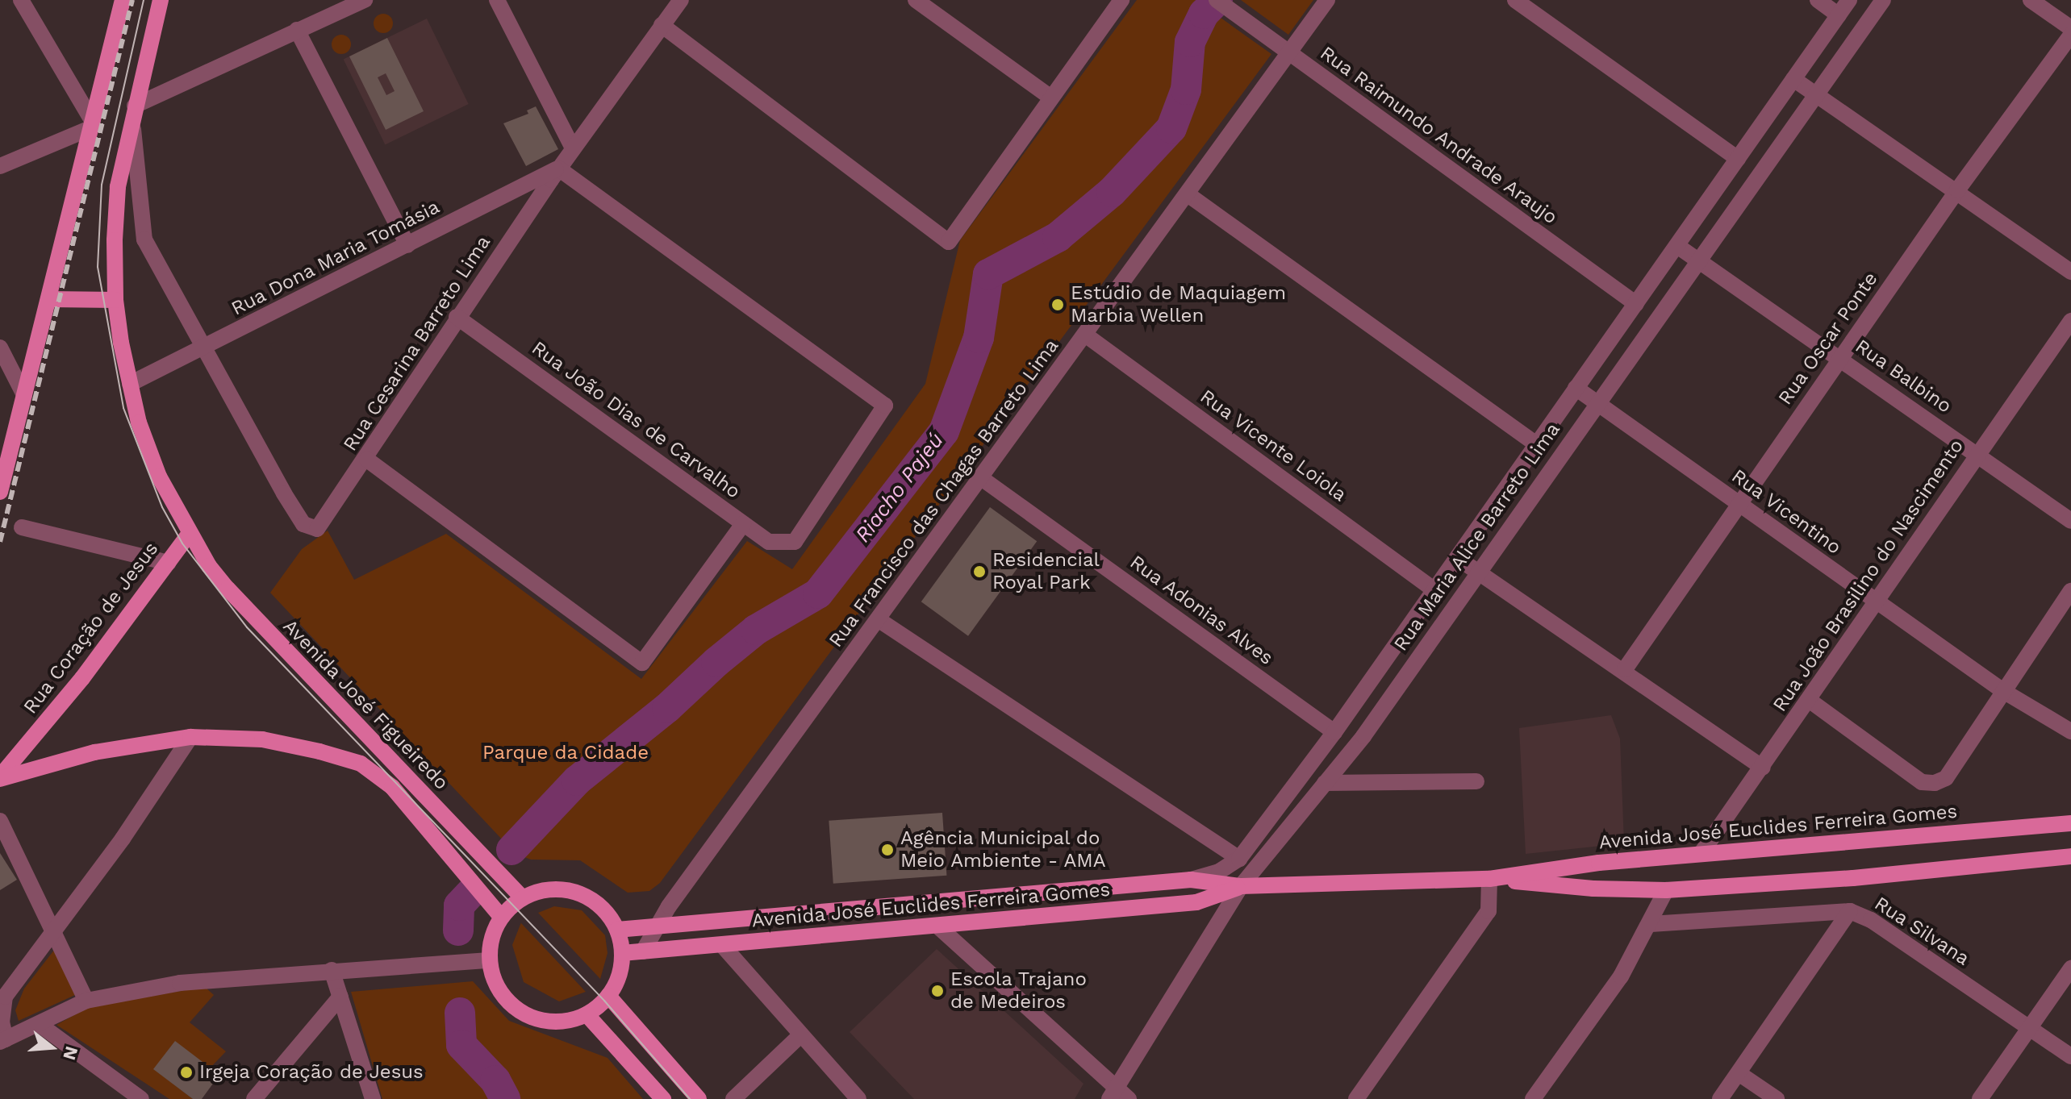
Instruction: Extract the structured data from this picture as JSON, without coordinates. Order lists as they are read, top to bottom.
{
  "streets": {
    "main road": ["Rua Coração de Jesus", "Avenida José Figueiredo", "Avenida José Euclides Ferreira Gomes"],
    "street": [
      "Rua Raimundo Andrade Araujo",
      "Rua Dona Maria Tomásia",
      "Rua Oscar Ponte",
      "Rua Cesarina Barreto Lima",
      "Rua Balbino",
      "Rua João Dias de Carvalho",
      "Rua Vicente Loiola",
      "Rua Francisco das Chagas Barreto Lima",
      "Rua Vicentino",
      "Rua Maria Alice Barreto Lima",
      "Rua João Brasilino do Nascimento",
      "Rua Adonias Alves",
      "Rua Silvana"
    ]
  },
  "crossings": [
    ["Rua Raimundo Andrade Araujo", "Rua Francisco das Chagas Barreto Lima"],
    ["Rua Raimundo Andrade Araujo", "Rua Maria Alice Barreto Lima"],
    ["Rua Dona Maria Tomásia", "Rua Cesarina Barreto Lima"],
    ["Rua Dona Maria Tomásia", "Rua João Dias de Carvalho"],
    ["Rua Dona Maria Tomásia", "Avenida José Figueiredo"],
    ["Rua Oscar Ponte", "Rua Balbino"],
    ["Rua Oscar Ponte", "Rua Vicentino"],
    ["Rua Cesarina Barreto Lima", "Rua João Dias de Carvalho"],
    ["Rua Balbino", "Rua Maria Alice Barreto Lima"],
    ["Rua Balbino", "Rua João Brasilino do Nascimento"],
    ["Rua Vicente Loiola", "Rua Francisco das Chagas Barreto Lima"],
    ["Rua Vicente Loiola", "Rua Maria Alice Barreto Lima"],
    ["Rua Francisco das Chagas Barreto Lima", "Rua Adonias Alves"],
    ["Rua Francisco das Chagas Barreto Lima", "Avenida José Euclides Ferreira Gomes"],
    ["Rua Vicentino", "Rua Maria Alice Barreto Lima"],
    ["Rua Vicentino", "Rua João Brasilino do Nascimento"],
    ["Rua Maria Alice Barreto Lima", "Rua Adonias Alves"],
    ["Rua Maria Alice Barreto Lima", "Avenida José Euclides Ferreira Gomes"],
    ["Rua João Brasilino do Nascimento", "Avenida José Euclides Ferreira Gomes"],
    ["Rua Coração de Jesus", "Avenida José Figueiredo"],
    ["Avenida José Figueiredo", "Avenida José Euclides Ferreira Gomes"]
  ],
  "water": ["Riacho Pajeú"],
  "parks": ["Parque da Cidade"],
  "places": [
    "Estúdio de Maquiagem Marbia Wellen",
    "Residencial Royal Park",
    "Agência Municipal do Meio Ambiente - AMA",
    "Escola Trajano de Medeiros",
    "Irgeja Coração de Jesus"
  ],
  "north": "right"
}
